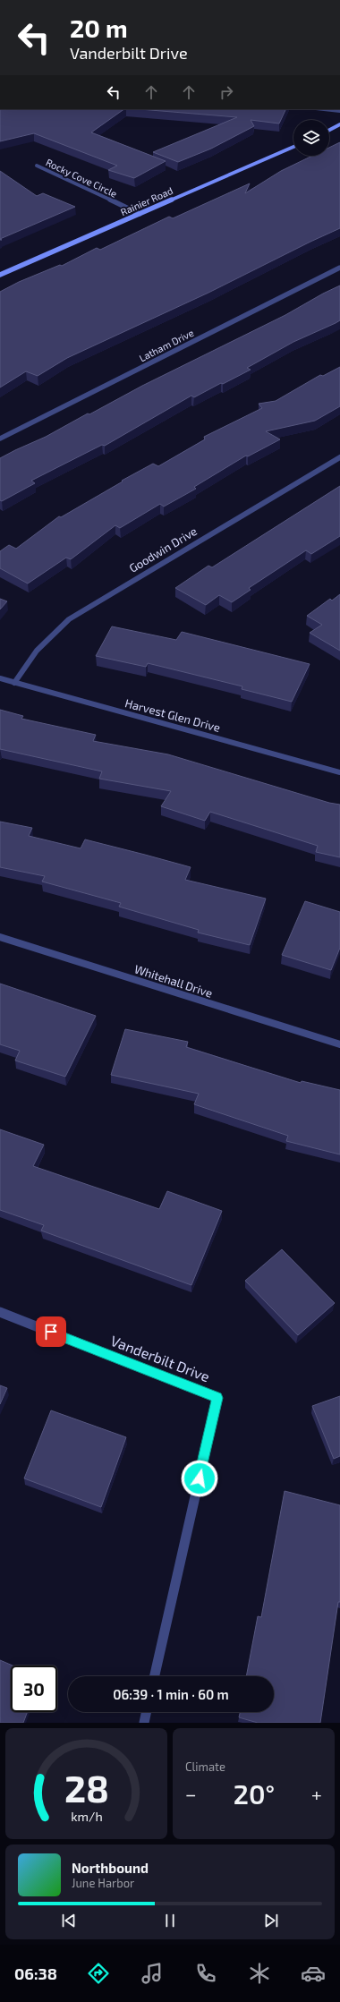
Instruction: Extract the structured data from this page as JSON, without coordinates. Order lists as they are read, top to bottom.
{
  "streets": {
    "street": [
      "Rocky Cove Circle",
      "Rainier Road",
      "Latham Drive",
      "Goodwin Drive",
      "Harvest Glen Drive",
      "Whitehall Drive",
      "Vanderbilt Drive"
    ]
  },
  "crossings": [
    ["Rocky Cove Circle", "Rainier Road"],
    ["Goodwin Drive", "Harvest Glen Drive"]
  ],
  "page": {
    "turn": ["20 m", "Vanderbilt Drive"],
    "limit": "30",
    "trip": "06:39 · 1 min · 60 m",
    "tile": "Climate",
    "heat": ["−", "20°", "+"],
    "song": ["Northbound", "June Harbor"],
    "tabs": "06:38",
    "gauge": ["28", "km/h"]
  }
}
